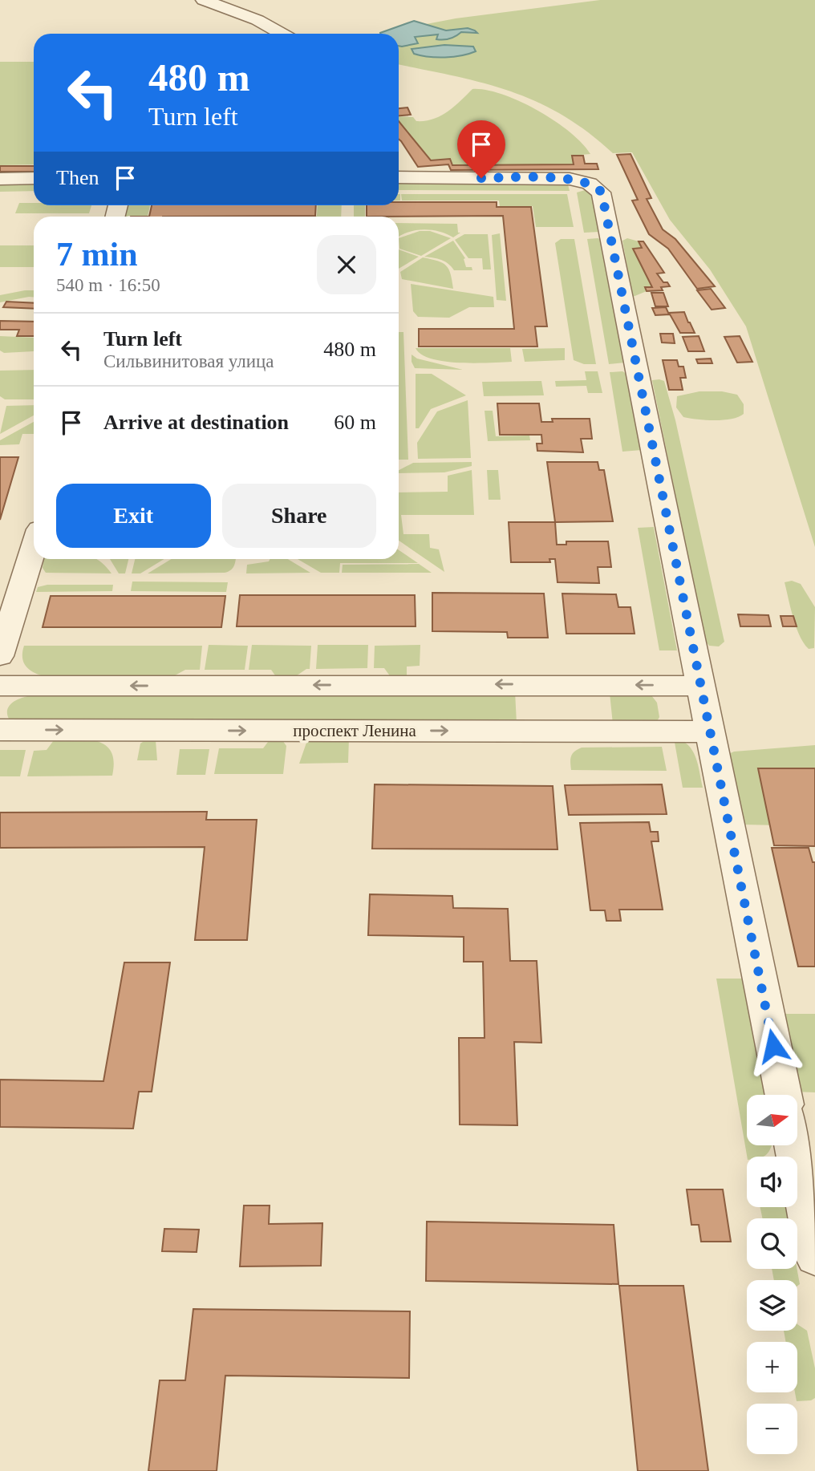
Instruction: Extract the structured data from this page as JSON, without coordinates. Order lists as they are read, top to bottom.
{
  "streets": {
    "street": ["проспект Ленина"]
  },
  "north": "right",
  "page": {
    "turn": ["480 m", "Turn left"],
    "then": "Then",
    "heading": ["7 min", "540 m · 16:50"],
    "list": [
      {
        "name": "Turn left",
        "note": "Сильвинитовая улица",
        "value": "480 m"
      },
      {
        "name": "Arrive at destination",
        "value": "60 m"
      }
    ],
    "buttons": ["Exit", "Share"],
    "map_buttons": ["+", "−"]
  }
}
